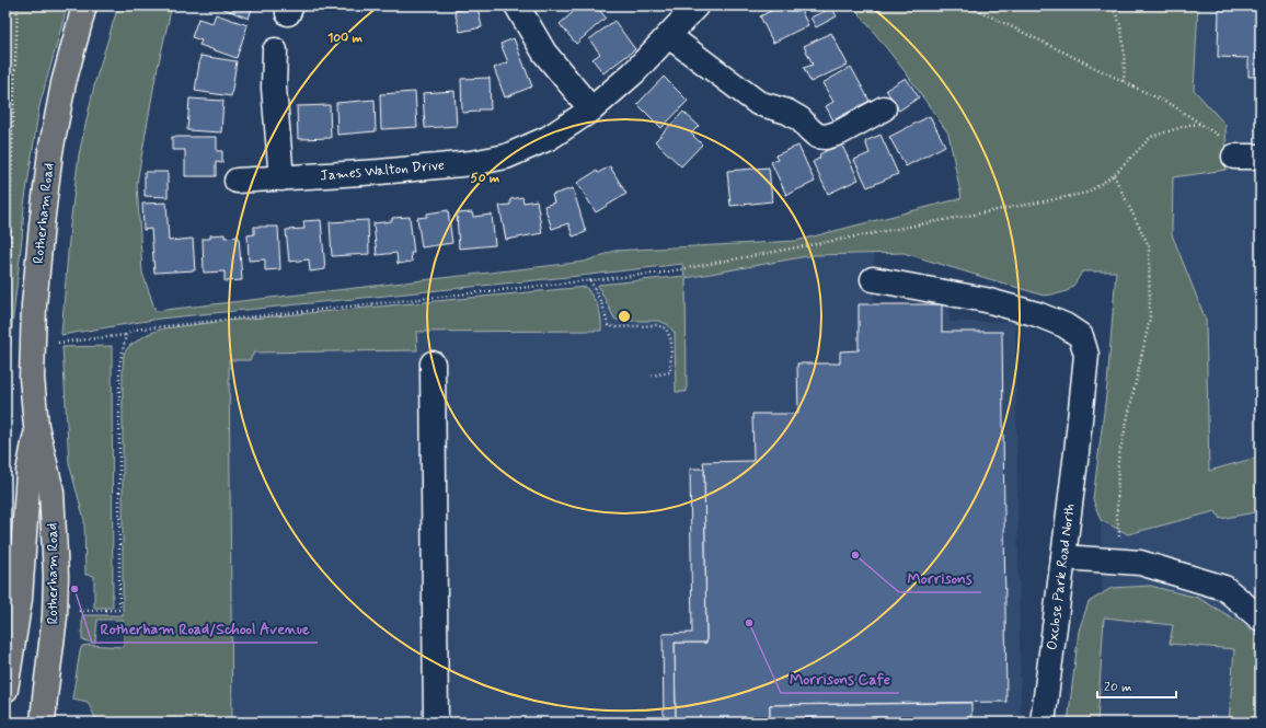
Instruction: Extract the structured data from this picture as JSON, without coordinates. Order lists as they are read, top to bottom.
{
  "streets": {
    "main road": ["Rotherham Road"],
    "street": ["James Walton Drive", "Oxclose Park Road North"]
  },
  "places": ["Morrisons", "Rotherham Road/School Avenue", "Morrisons Cafe"],
  "scale_bar": "20 m",
  "rings": ["100 m", "50 m"]
}
